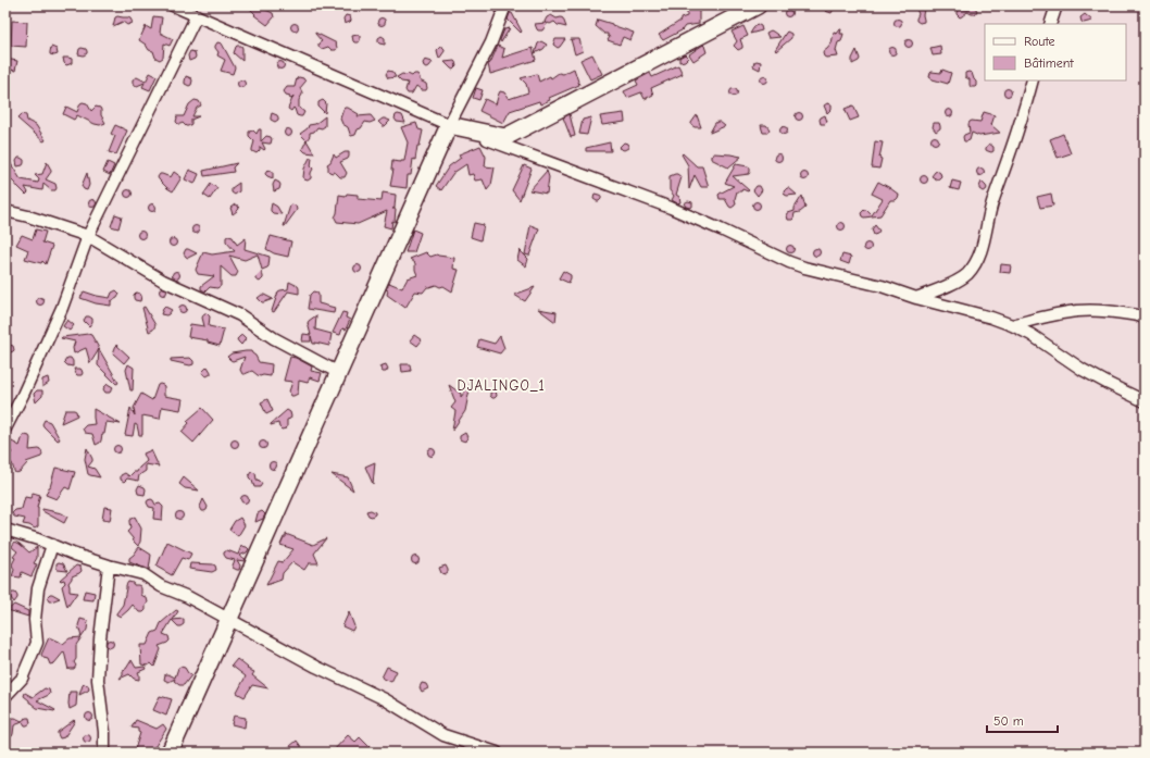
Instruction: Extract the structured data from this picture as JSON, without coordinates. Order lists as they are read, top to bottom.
{
  "districts": ["DJALINGO_1"],
  "legend": ["Route", "Bâtiment"],
  "scale_bar": "50 m"
}
